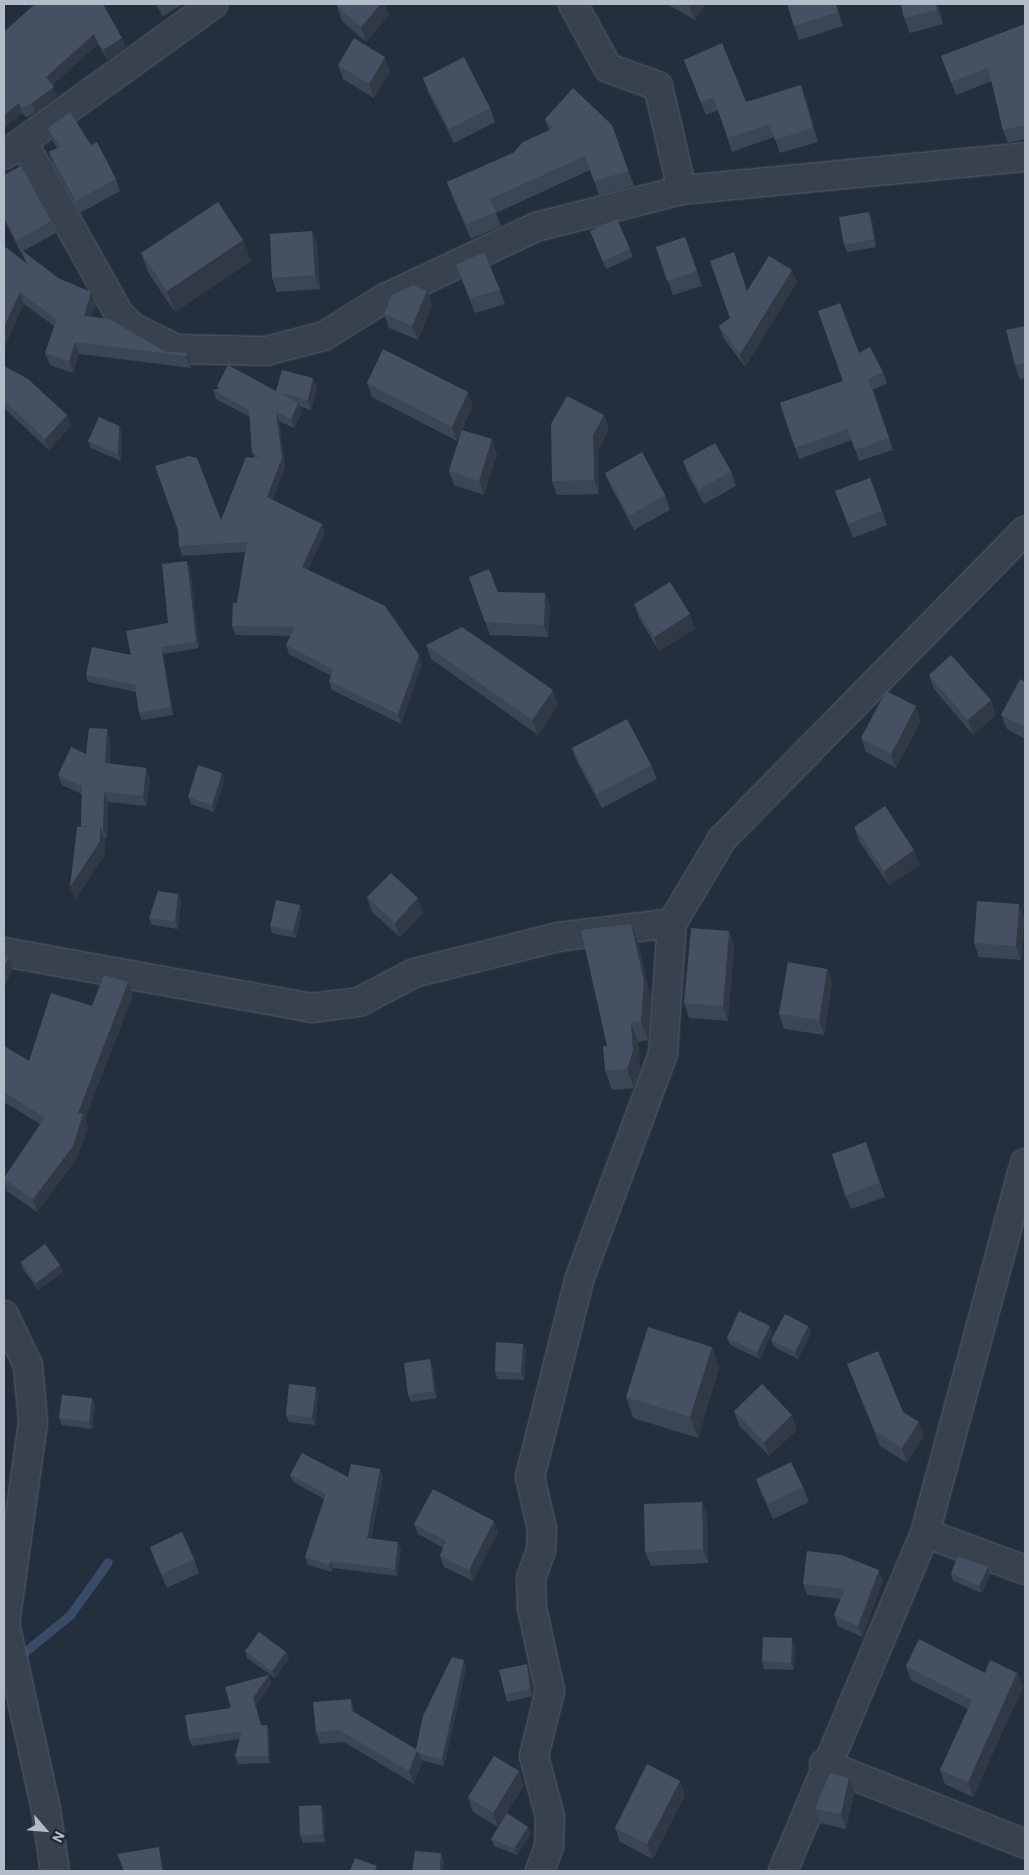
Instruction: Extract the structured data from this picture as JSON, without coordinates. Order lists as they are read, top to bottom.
{
  "north": "bottom right"
}
